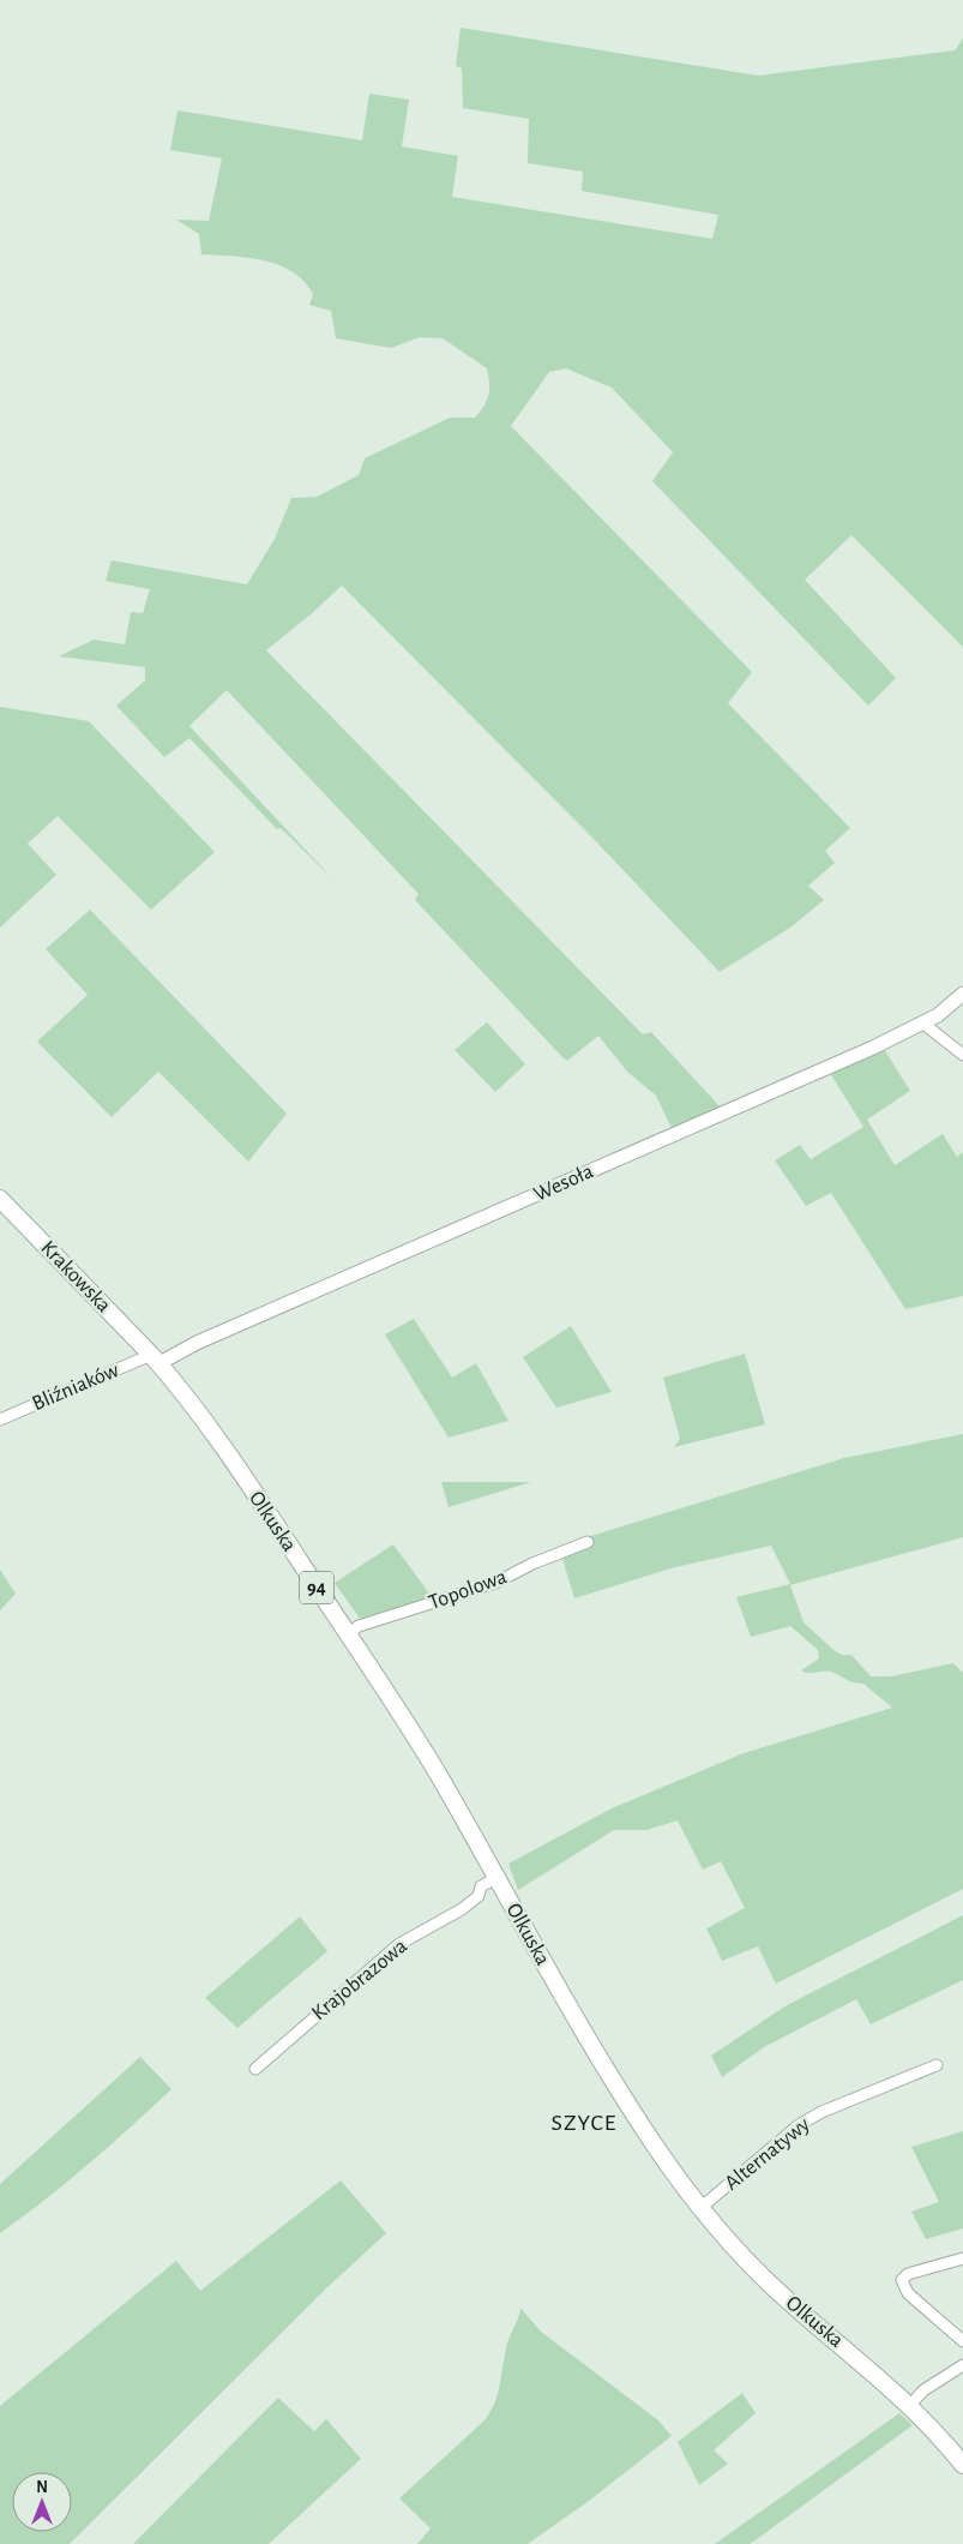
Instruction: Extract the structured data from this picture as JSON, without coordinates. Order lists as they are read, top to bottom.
{
  "streets": {
    "main road": ["Krakowska", "Olkuska", "94"],
    "street": [
      "Wesoła",
      "Bliźniaków",
      "Topolowa",
      "Krajobrazowa",
      "Alternatywy"
    ]
  },
  "crossings": [
    ["Wesoła", "Krakowska"],
    ["Wesoła", "Bliźniaków"],
    ["Wesoła", "Olkuska"],
    ["Krakowska", "Bliźniaków"],
    ["Krakowska", "Olkuska"],
    ["Bliźniaków", "Olkuska"],
    ["Olkuska", "Topolowa"],
    ["Olkuska", "Krajobrazowa"],
    ["Olkuska", "Alternatywy"]
  ],
  "districts": ["SZYCE"],
  "north": "top"
}
